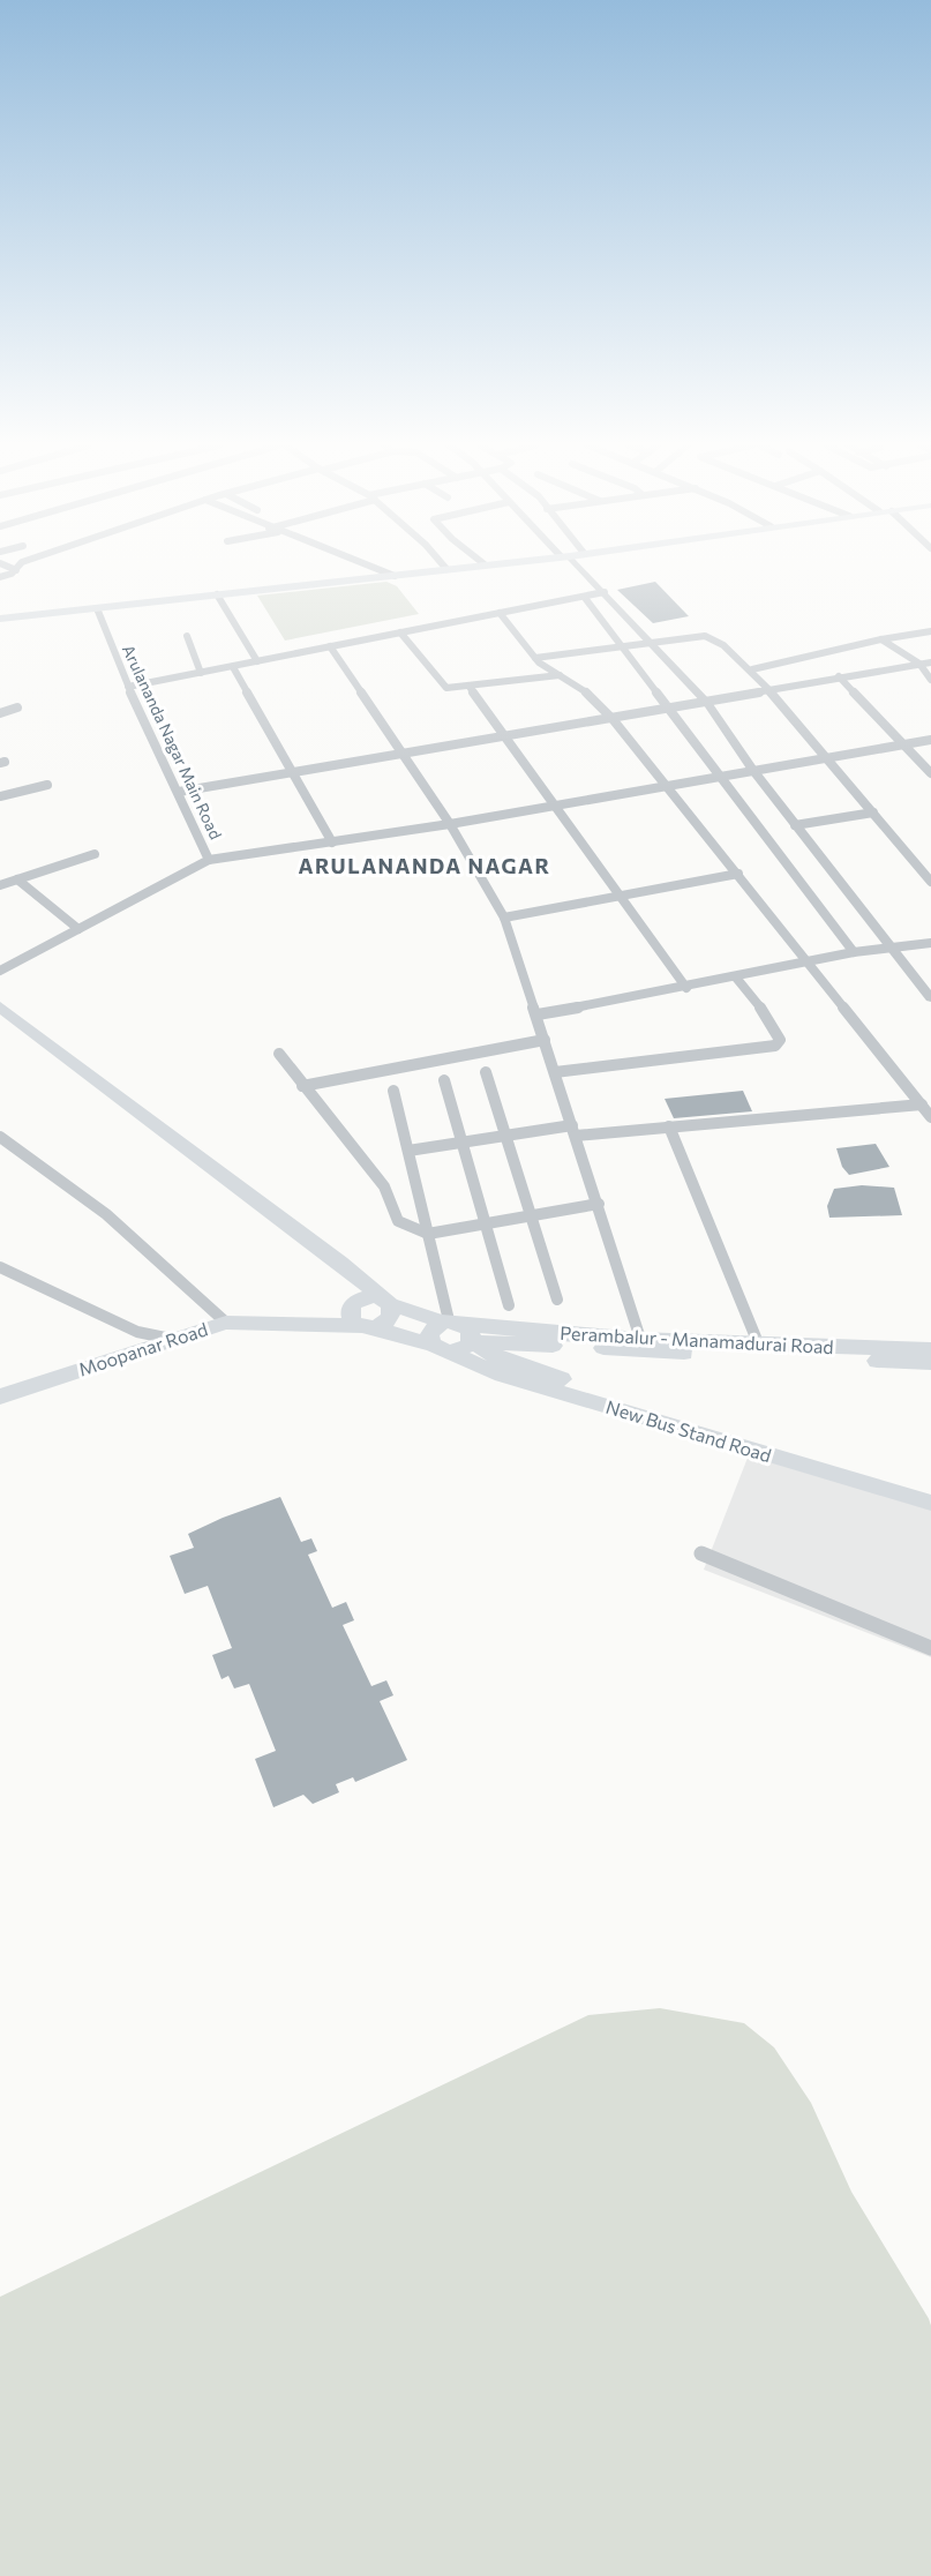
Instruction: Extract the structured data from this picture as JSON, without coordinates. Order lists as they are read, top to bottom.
{
  "streets": {
    "main road": ["Perambalur - Manamadurai Road", "Moopanar Road", "New Bus Stand Road"],
    "street": ["Arulananda Nagar Main Road"]
  },
  "crossings": [
    ["Moopanar Road", "New Bus Stand Road"]
  ],
  "districts": ["ARULANANDA NAGAR"]
}
